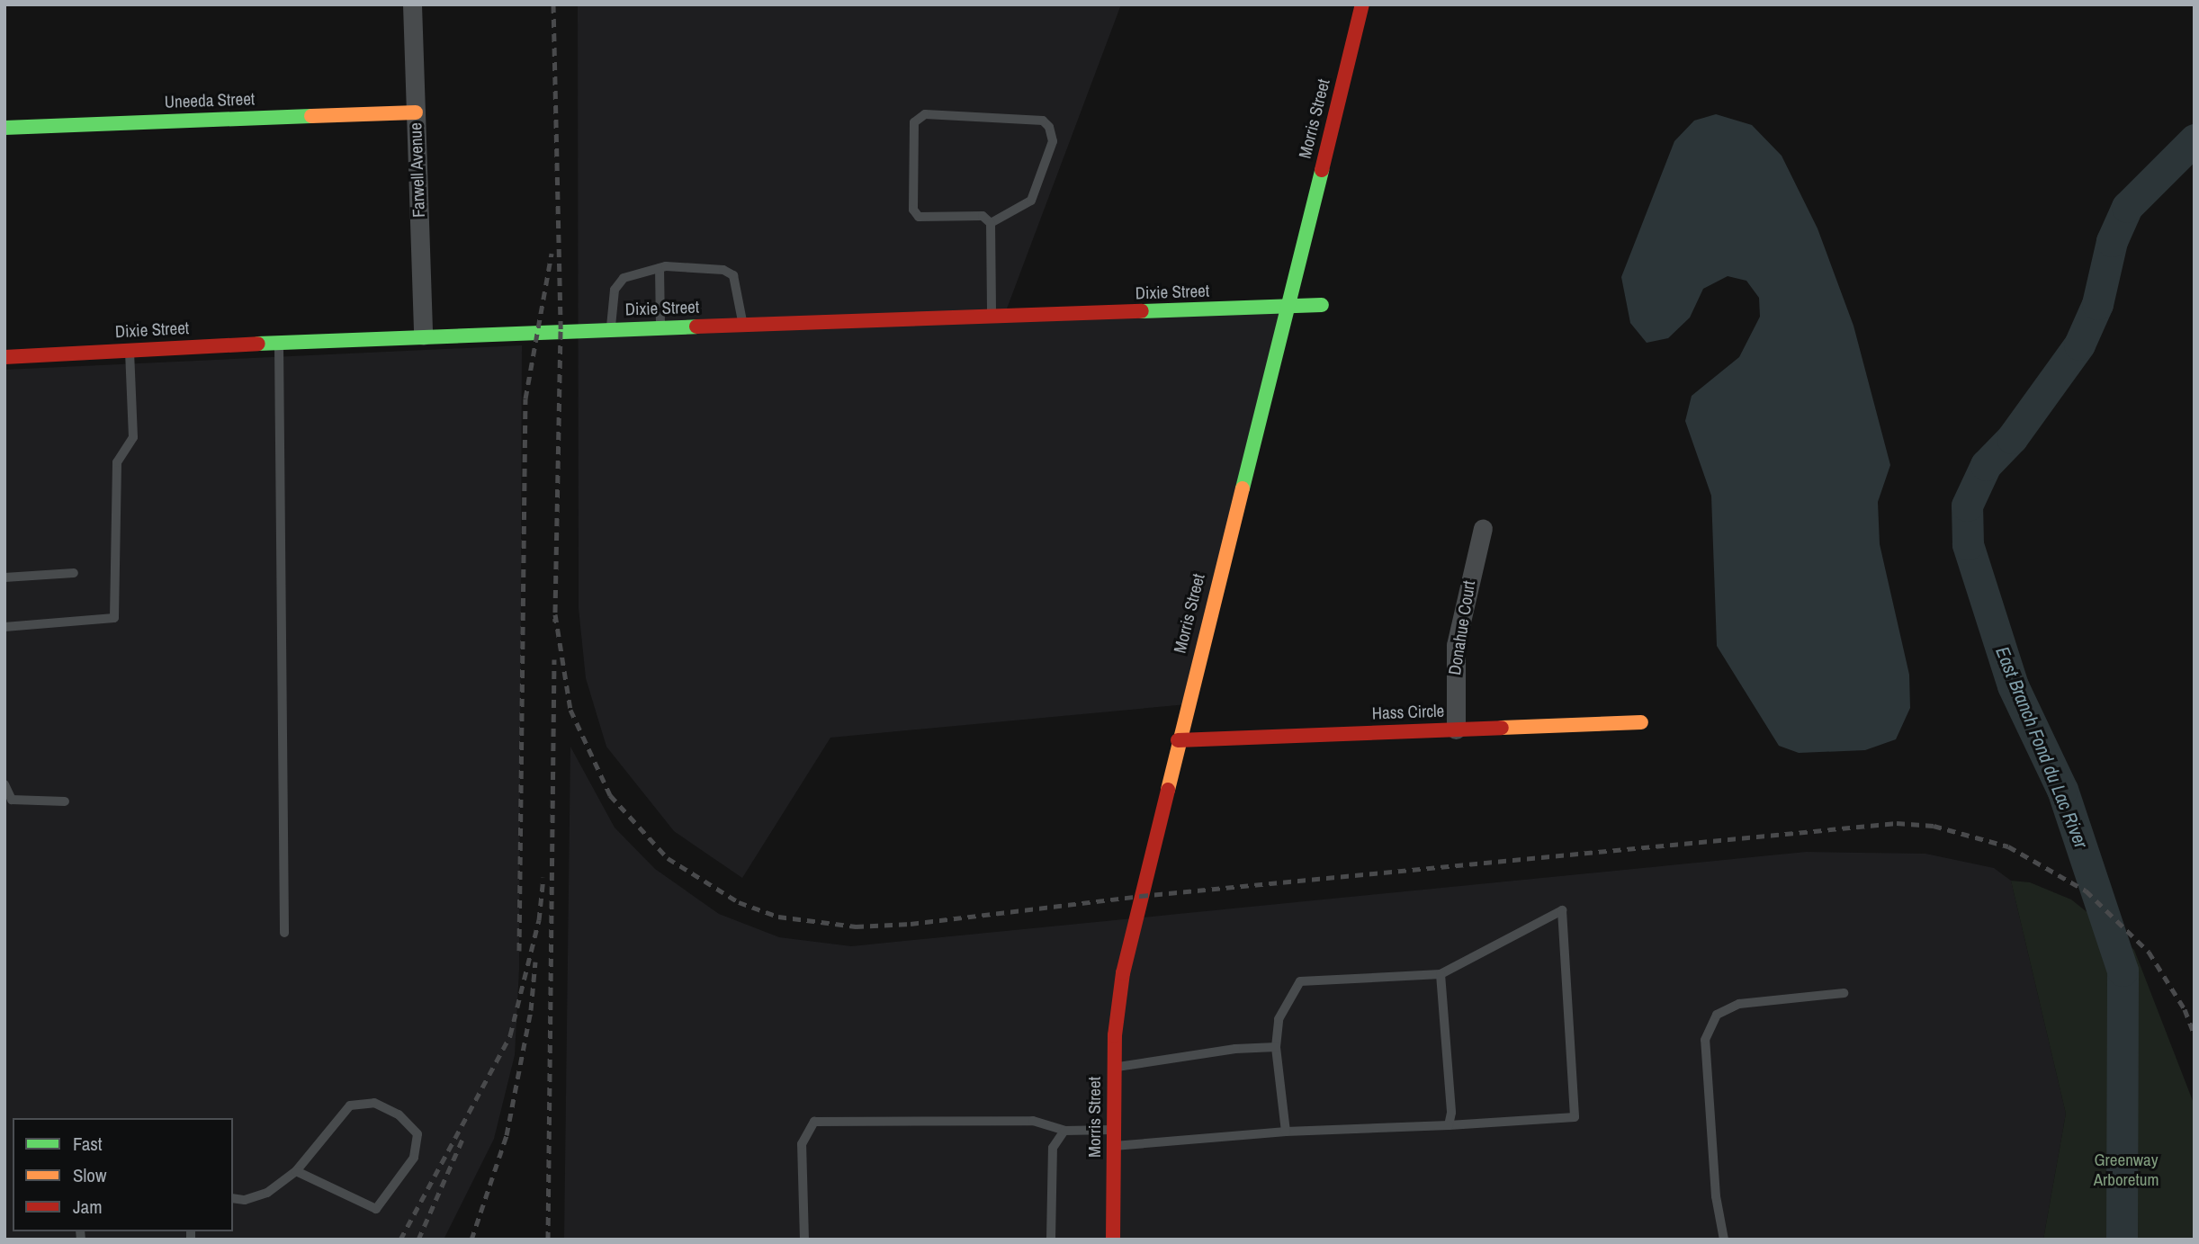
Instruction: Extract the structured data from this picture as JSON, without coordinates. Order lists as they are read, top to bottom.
{
  "streets": {
    "street": [
      "Uneeda Street",
      "Morris Street",
      "Farwell Avenue",
      "Dixie Street",
      "Donahue Court",
      "Hass Circle"
    ]
  },
  "crossings": [
    ["Uneeda Street", "Farwell Avenue"],
    ["Morris Street", "Dixie Street"],
    ["Morris Street", "Hass Circle"],
    ["Farwell Avenue", "Dixie Street"],
    ["Donahue Court", "Hass Circle"]
  ],
  "water": ["East Branch Fond du Lac River"],
  "parks": ["Greenway Arboretum"],
  "legend": ["Fast", "Slow", "Jam"]
}
